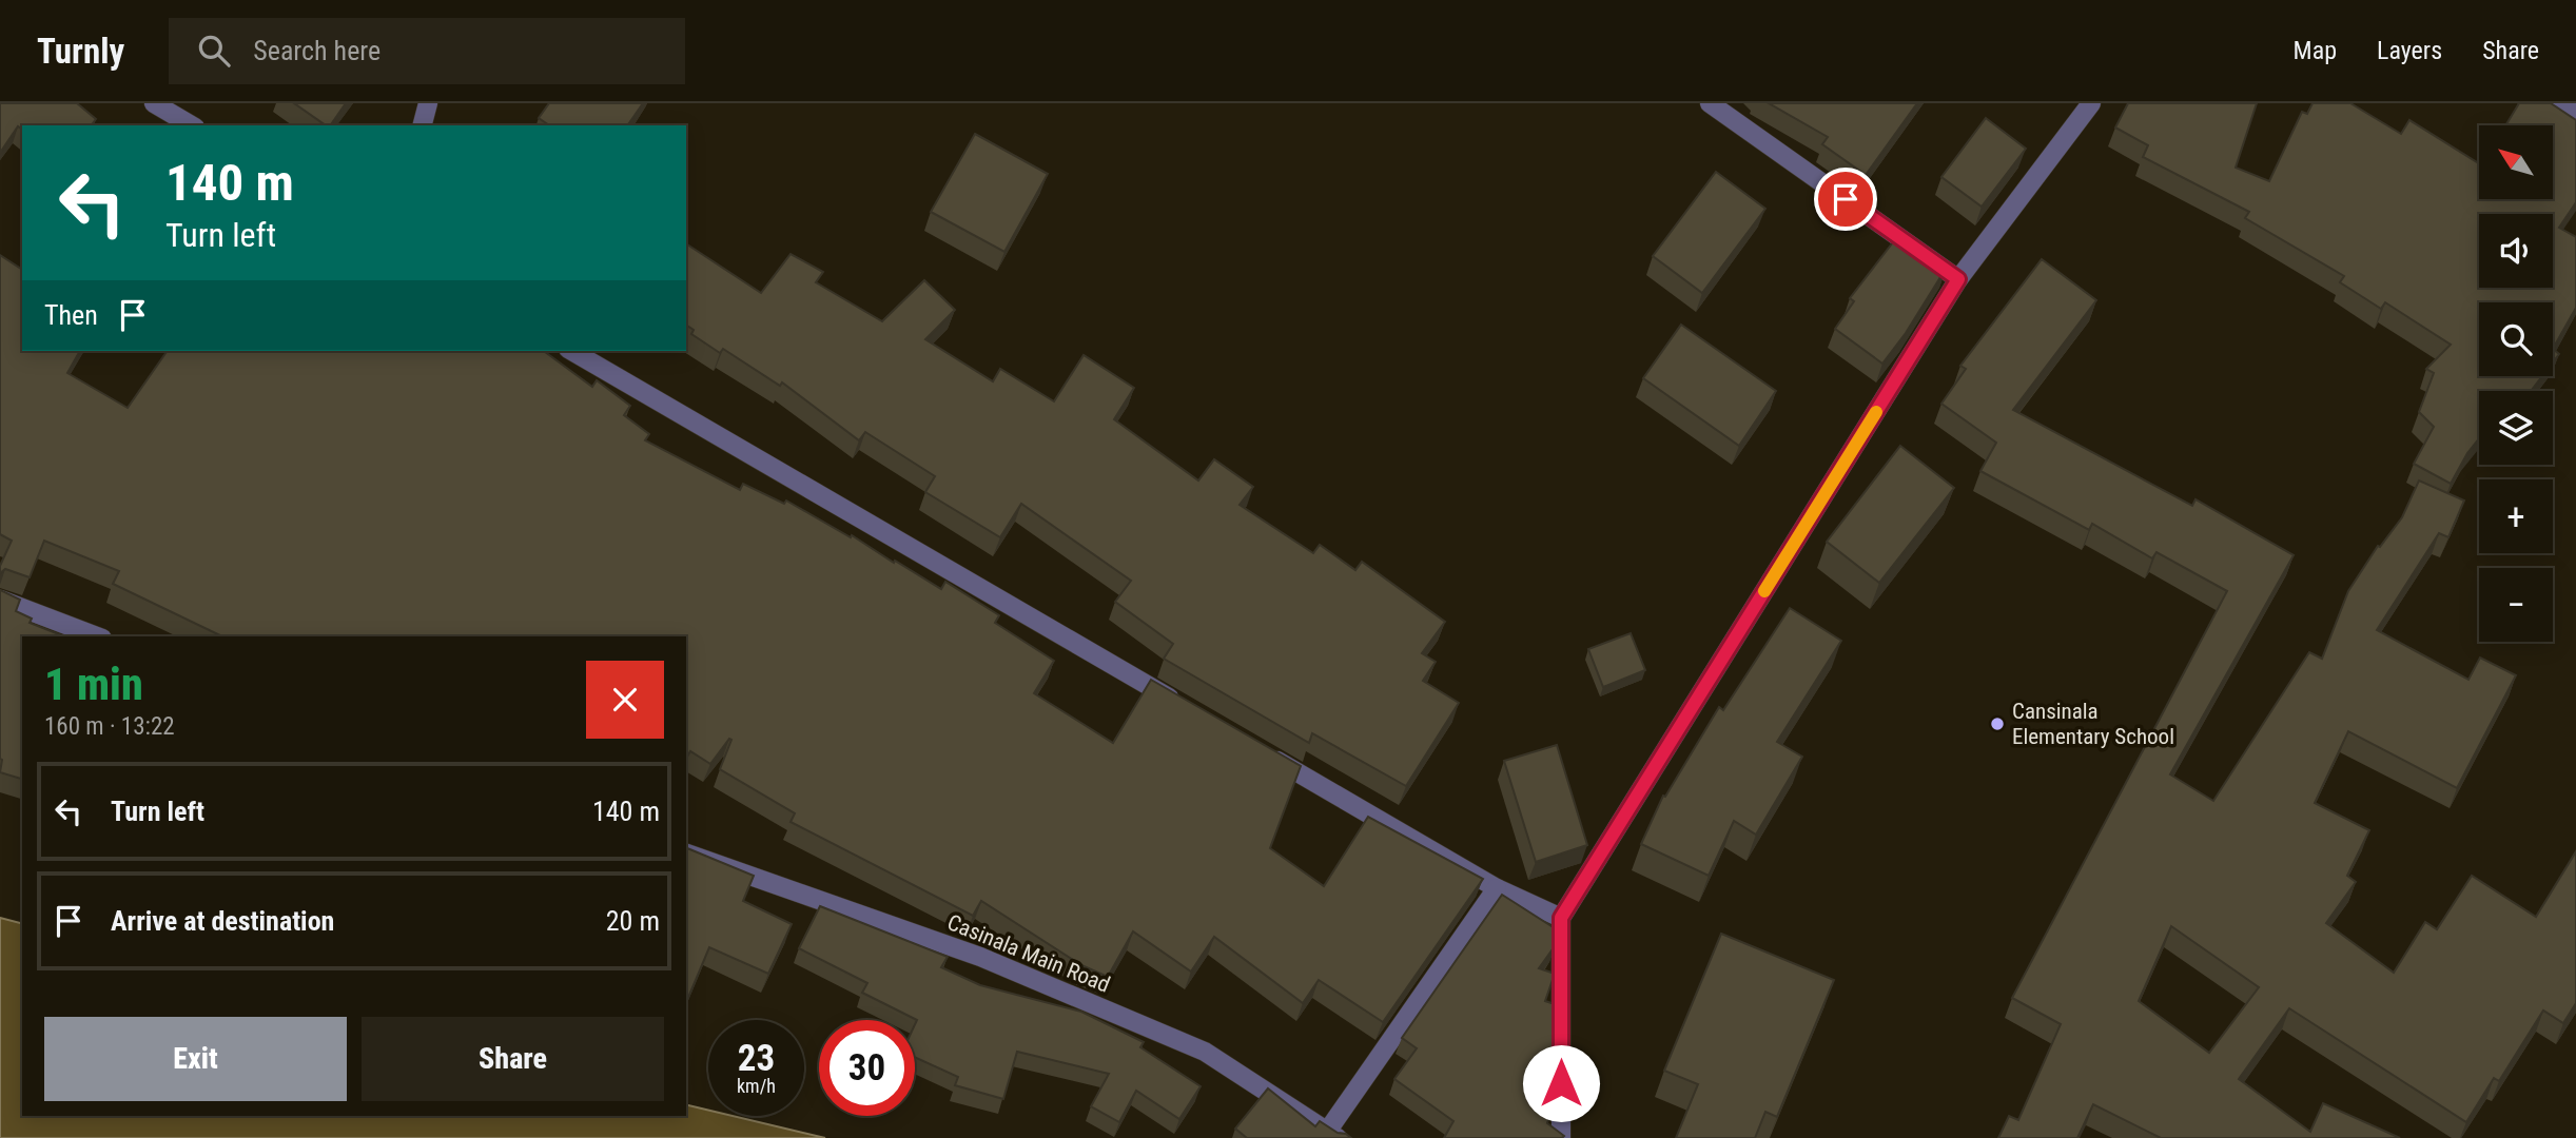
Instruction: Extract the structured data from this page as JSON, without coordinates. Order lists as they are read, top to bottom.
{
  "streets": {
    "street": ["Casinala Main Road"]
  },
  "places": ["Cansinala Elementary School"],
  "north": "top left",
  "page": {
    "header": "Turnly",
    "search": "Search here",
    "nav": ["Map", "Layers", "Share"],
    "map_buttons": ["+", "−"],
    "turn": ["140 m", "Turn left"],
    "then": "Then",
    "heading": ["1 min", "160 m · 13:22"],
    "list": [
      {
        "name": "Turn left",
        "value": "140 m"
      },
      {
        "name": "Arrive at destination",
        "value": "20 m"
      }
    ],
    "buttons": ["Exit", "Share"],
    "speed": "23 km/h",
    "limit": "30"
  }
}
